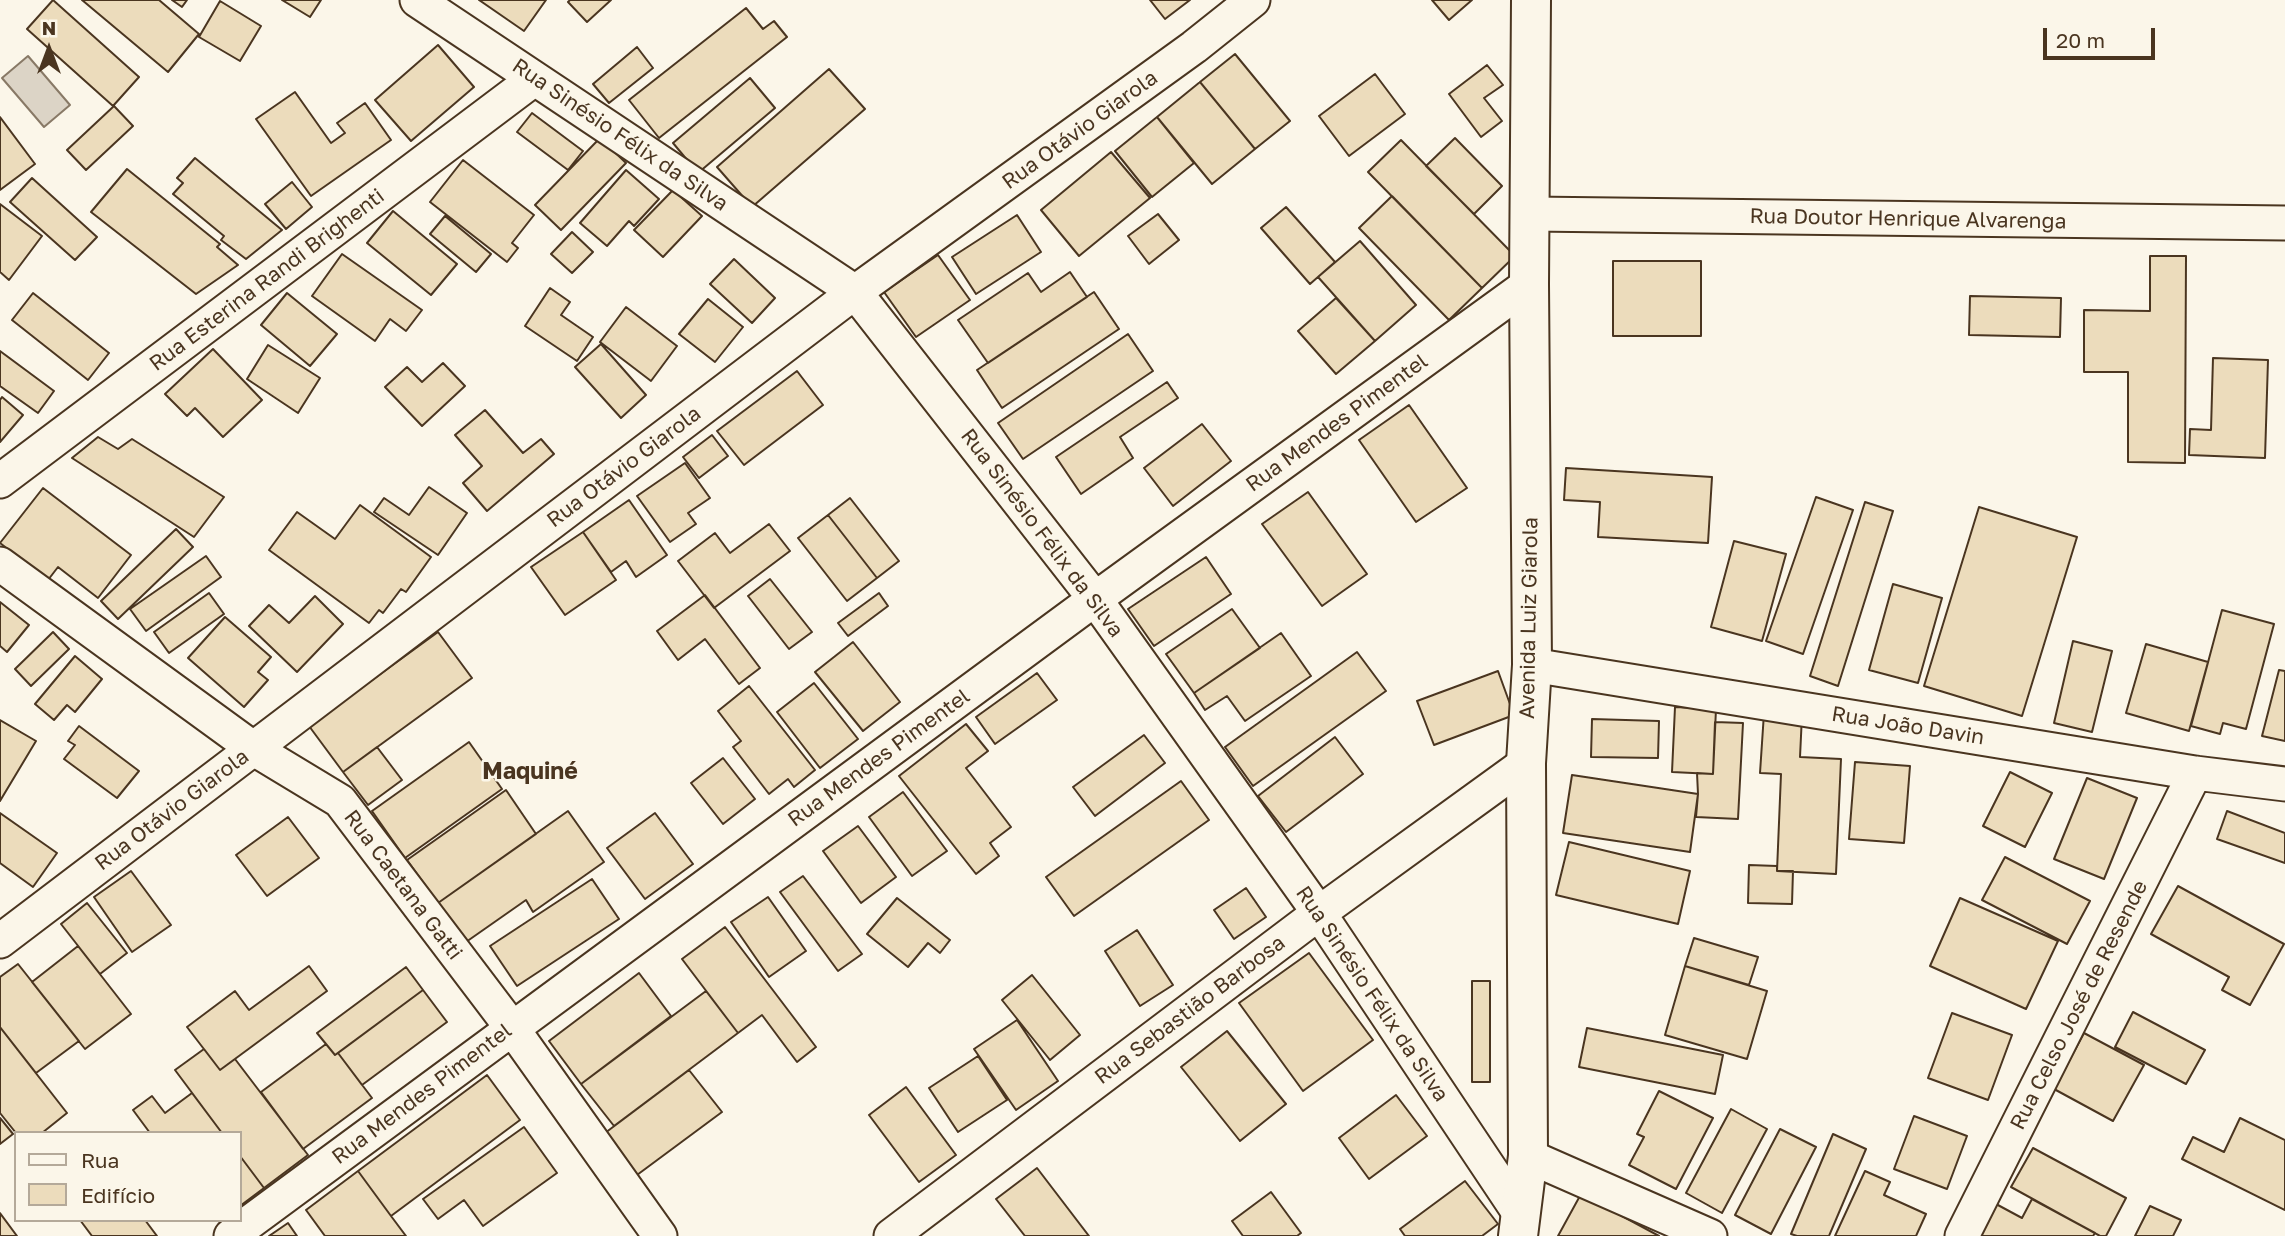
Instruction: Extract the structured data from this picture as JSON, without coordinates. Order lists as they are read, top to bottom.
{
  "streets": {
    "street": [
      "Rua Otávio Giarola",
      "Rua Sinésio Félix da Silva",
      "Rua Doutor Henrique Alvarenga",
      "Rua Esterina Randi Brighenti",
      "Rua Mendes Pimentel",
      "Avenida Luiz Giarola",
      "Rua João Davin",
      "Rua Caetana Gatti",
      "Rua Celso José de Resende",
      "Rua Sebastião Barbosa"
    ]
  },
  "crossings": [
    ["Rua Otávio Giarola", "Rua Sinésio Félix da Silva"],
    ["Rua Otávio Giarola", "Rua Caetana Gatti"],
    ["Rua Sinésio Félix da Silva", "Rua Esterina Randi Brighenti"],
    ["Rua Sinésio Félix da Silva", "Rua Mendes Pimentel"],
    ["Rua Sinésio Félix da Silva", "Avenida Luiz Giarola"],
    ["Rua Sinésio Félix da Silva", "Rua Sebastião Barbosa"],
    ["Rua Doutor Henrique Alvarenga", "Avenida Luiz Giarola"],
    ["Rua Mendes Pimentel", "Avenida Luiz Giarola"],
    ["Rua Mendes Pimentel", "Rua Caetana Gatti"],
    ["Avenida Luiz Giarola", "Rua João Davin"],
    ["Avenida Luiz Giarola", "Rua Sebastião Barbosa"],
    ["Rua João Davin", "Rua Celso José de Resende"]
  ],
  "districts": ["Maquiné"],
  "legend": ["Rua", "Edifício"],
  "scale_bar": "20 m",
  "north": "top"
}
